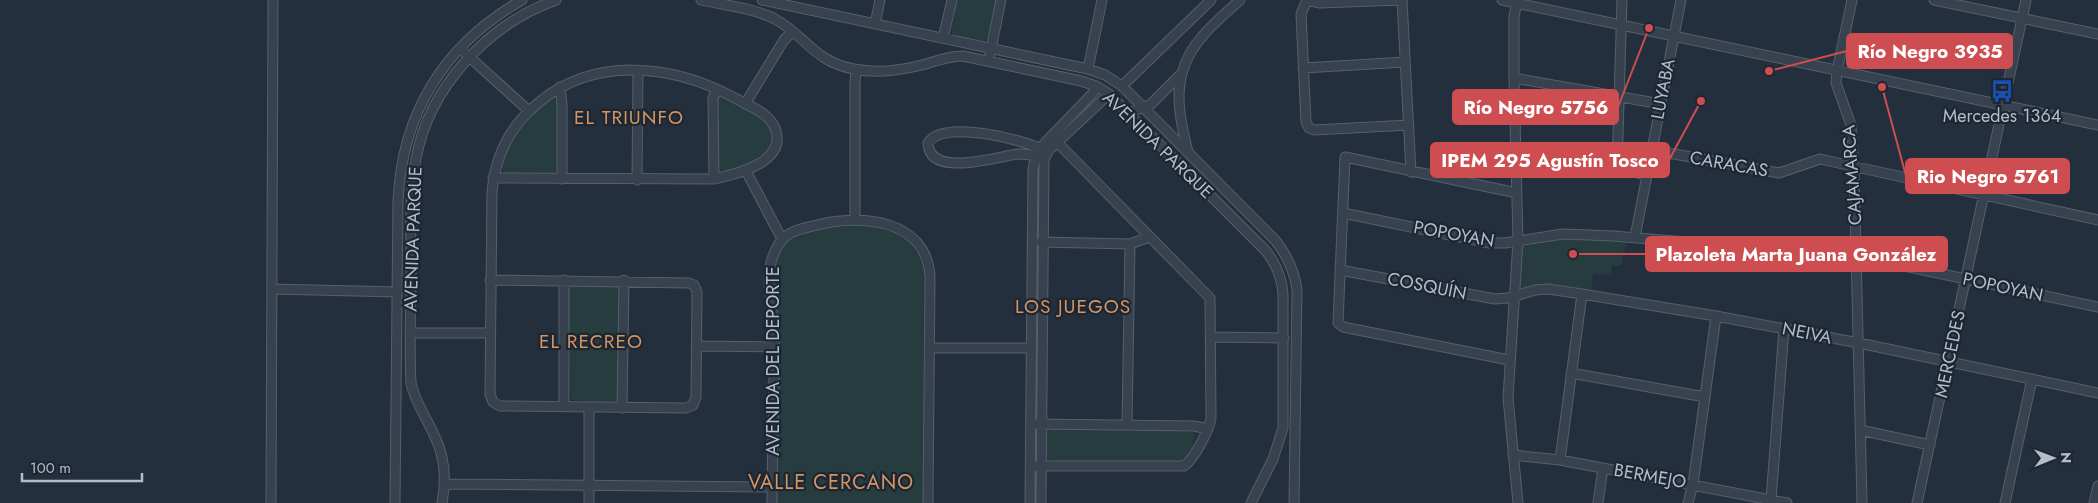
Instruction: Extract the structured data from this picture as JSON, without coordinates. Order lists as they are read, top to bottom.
{
  "streets": {
    "street": [
      "LUYABA",
      "AVENIDA PARQUE",
      "CARACAS",
      "CAJAMARCA",
      "POPOYAN",
      "COSQUÍN",
      "NEIVA",
      "MERCEDES",
      "AVENIDA DEL DEPORTE",
      "BERMEJO"
    ]
  },
  "crossings": [
    ["LUYABA", "CARACAS"],
    ["LUYABA", "POPOYAN"],
    ["CARACAS", "CAJAMARCA"],
    ["CARACAS", "MERCEDES"],
    ["CAJAMARCA", "POPOYAN"],
    ["CAJAMARCA", "NEIVA"],
    ["POPOYAN", "MERCEDES"],
    ["COSQUÍN", "NEIVA"],
    ["NEIVA", "MERCEDES"]
  ],
  "districts": [
    "EL TRIUNFO",
    "LOS JUEGOS",
    "EL RECREO",
    "VALLE CERCANO"
  ],
  "places": {
    "other": [
      "Río Negro 5756",
      "Río Negro 3935",
      "Rio Negro 5761",
      "IPEM 295 Agustín Tosco",
      "Plazoleta Marta Juana González"
    ],
    "bus stop": ["Mercedes 1364"]
  },
  "scale_bar": "100 m",
  "north": "right"
}
